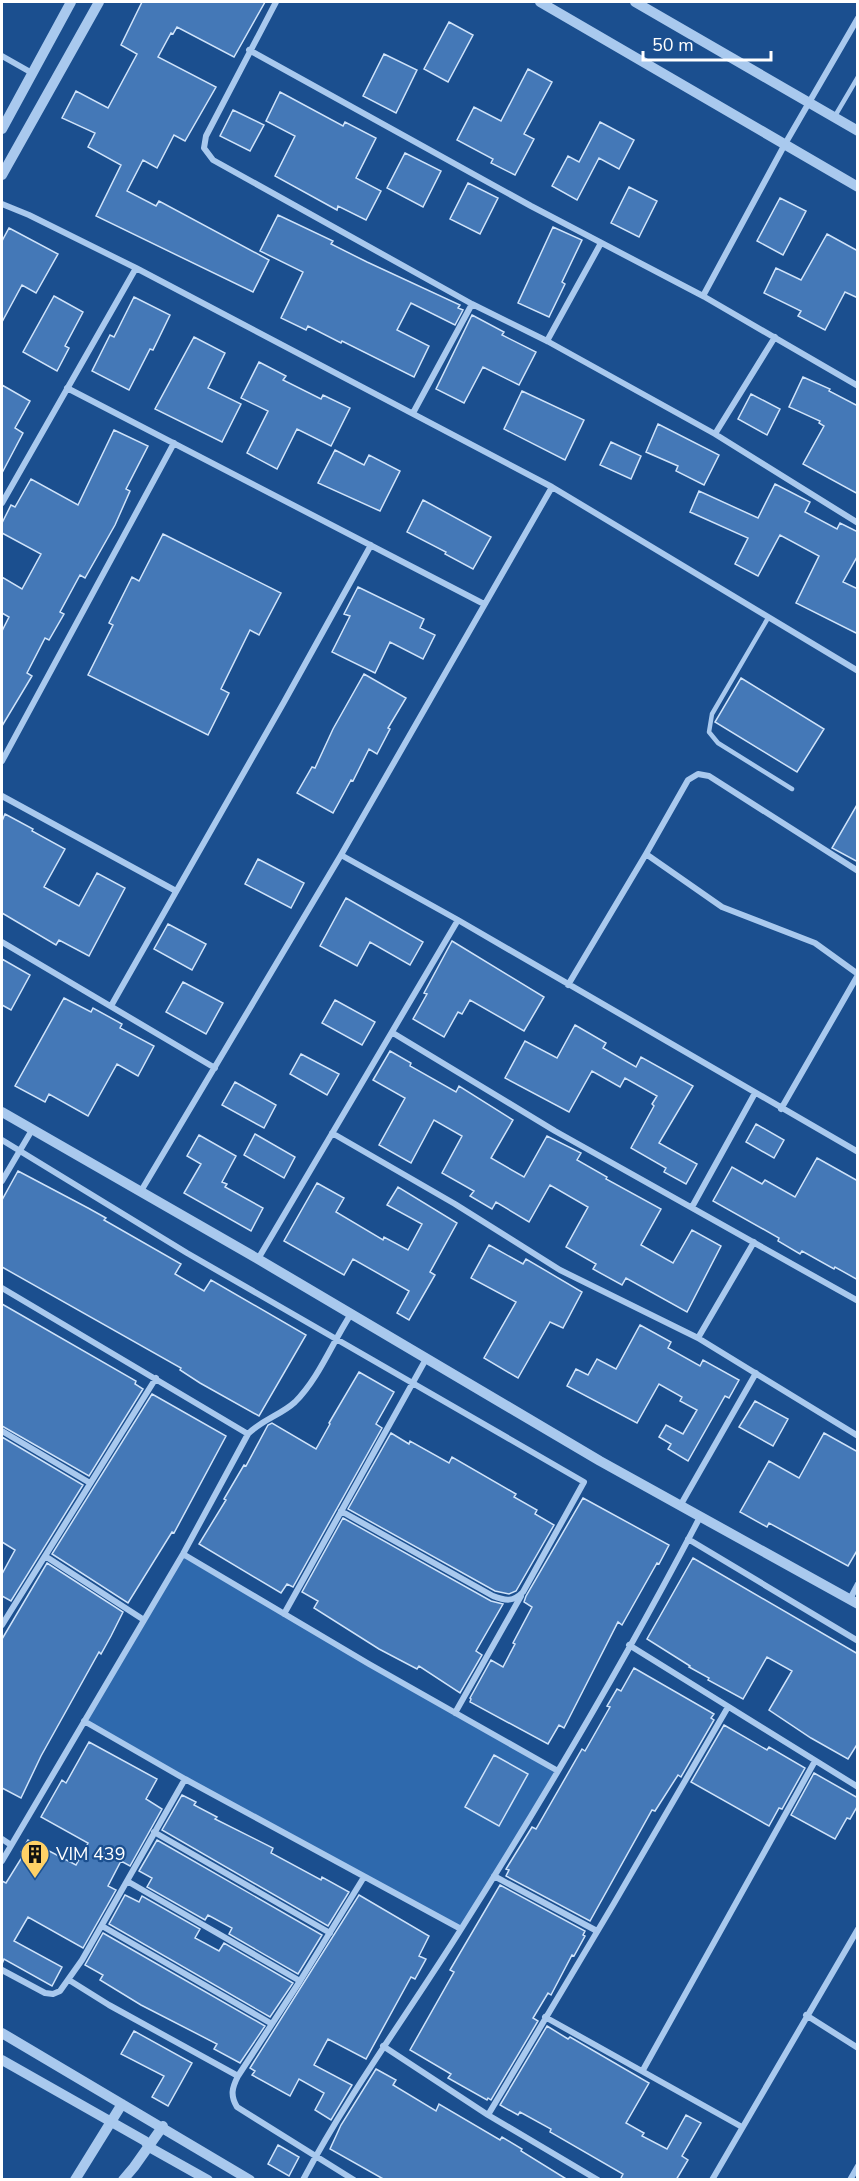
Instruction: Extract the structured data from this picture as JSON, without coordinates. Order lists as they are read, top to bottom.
{
  "places": {
    "building": ["VIM 439"]
  },
  "scale_bar": "50 m"
}
